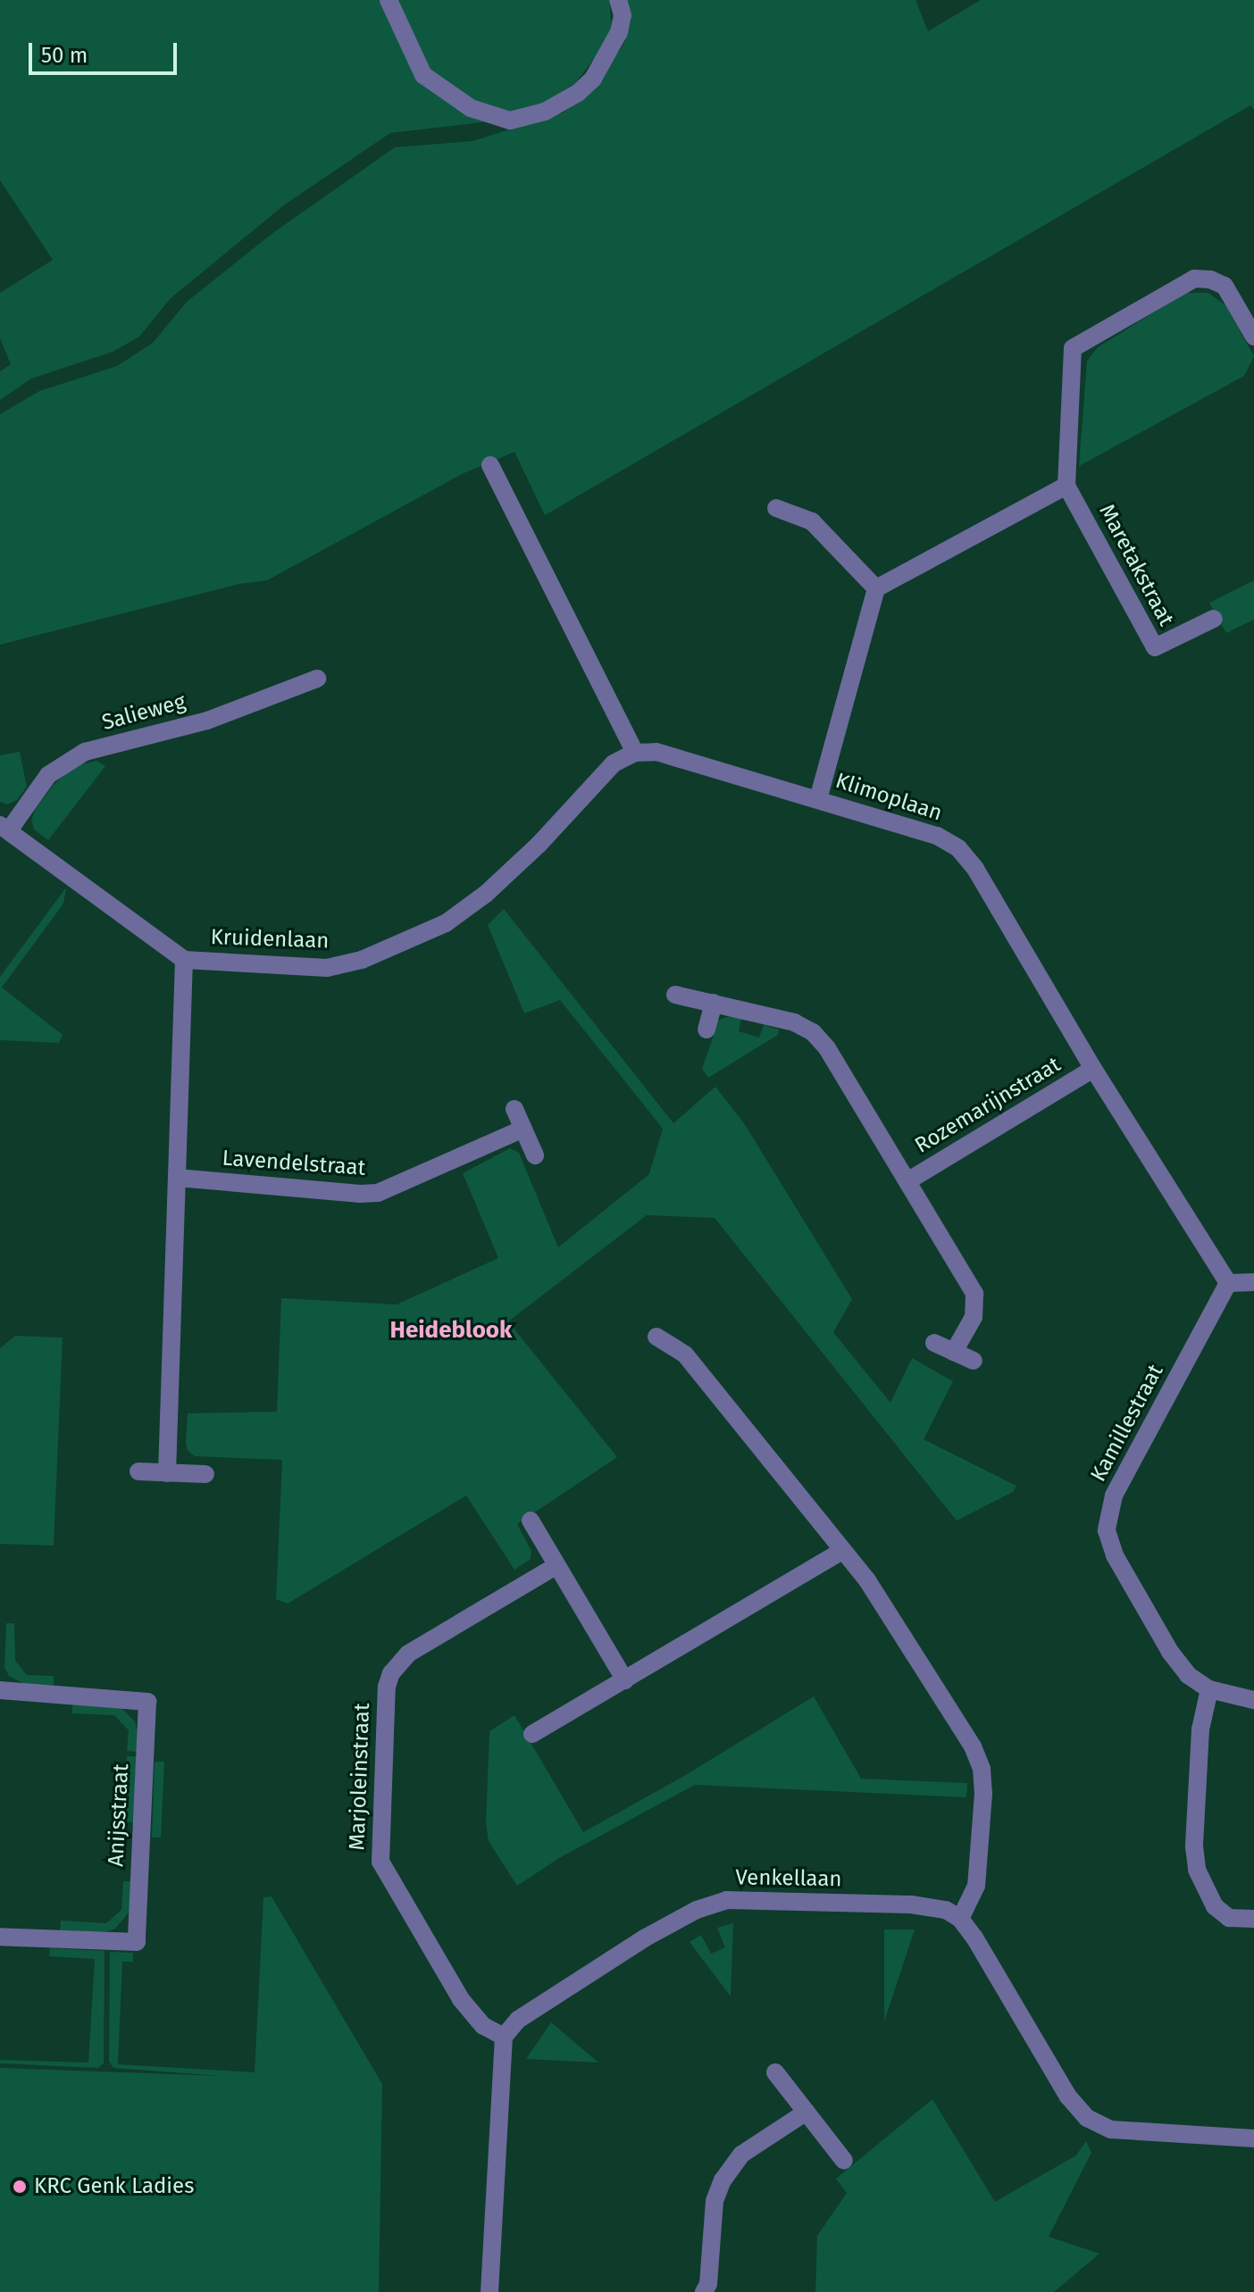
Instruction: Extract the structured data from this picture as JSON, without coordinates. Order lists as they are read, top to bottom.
{
  "streets": {
    "street": [
      "Maretakstraat",
      "Salieweg",
      "Klimoplaan",
      "Kruidenlaan",
      "Rozemarijnstraat",
      "Lavendelstraat",
      "Kamillestraat",
      "Marjoleinstraat",
      "Anijsstraat",
      "Venkellaan"
    ]
  },
  "crossings": [
    ["Salieweg", "Kruidenlaan"],
    ["Klimoplaan", "Kruidenlaan"],
    ["Klimoplaan", "Rozemarijnstraat"],
    ["Klimoplaan", "Kamillestraat"],
    ["Marjoleinstraat", "Venkellaan"]
  ],
  "districts": ["Heideblook"],
  "places": ["KRC Genk Ladies"],
  "scale_bar": "50 m"
}
